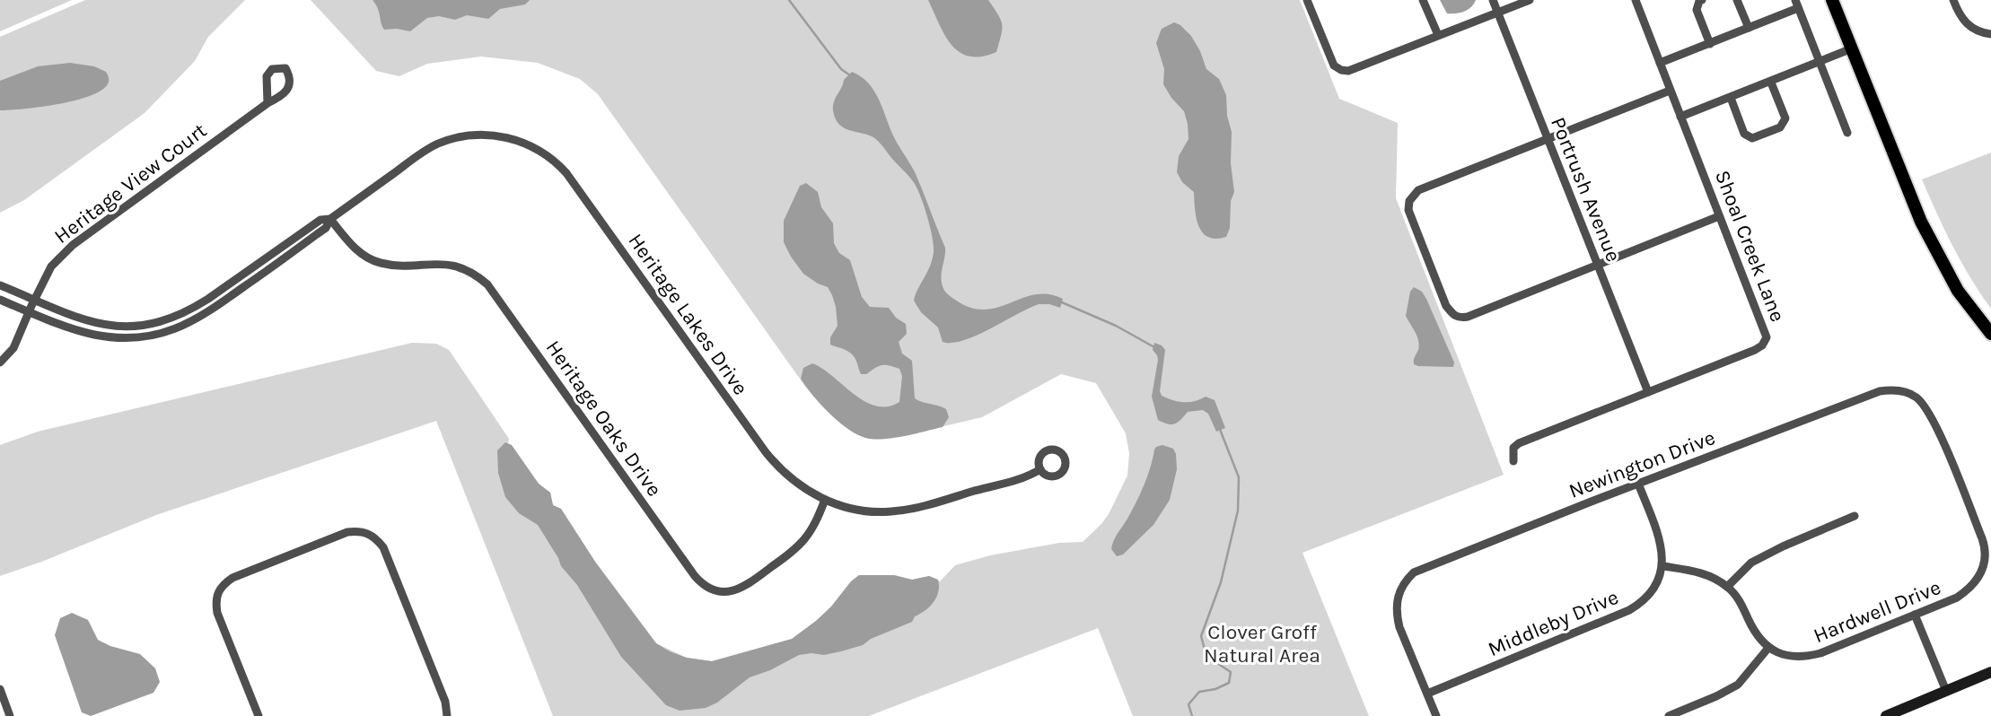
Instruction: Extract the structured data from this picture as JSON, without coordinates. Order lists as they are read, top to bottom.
{
  "streets": {
    "street": [
      "Heritage View Court",
      "Portrush Avenue",
      "Shoal Creek Lane",
      "Heritage Lakes Drive",
      "Heritage Oaks Drive",
      "Newington Drive",
      "Hardwell Drive",
      "Middleby Drive"
    ]
  },
  "crossings": [
    ["Heritage View Court", "Heritage Lakes Drive"],
    ["Portrush Avenue", "Shoal Creek Lane"],
    ["Heritage Lakes Drive", "Heritage Oaks Drive"],
    ["Newington Drive", "Hardwell Drive"],
    ["Newington Drive", "Middleby Drive"]
  ],
  "parks": ["Clover Groff Natural Area"]
}
